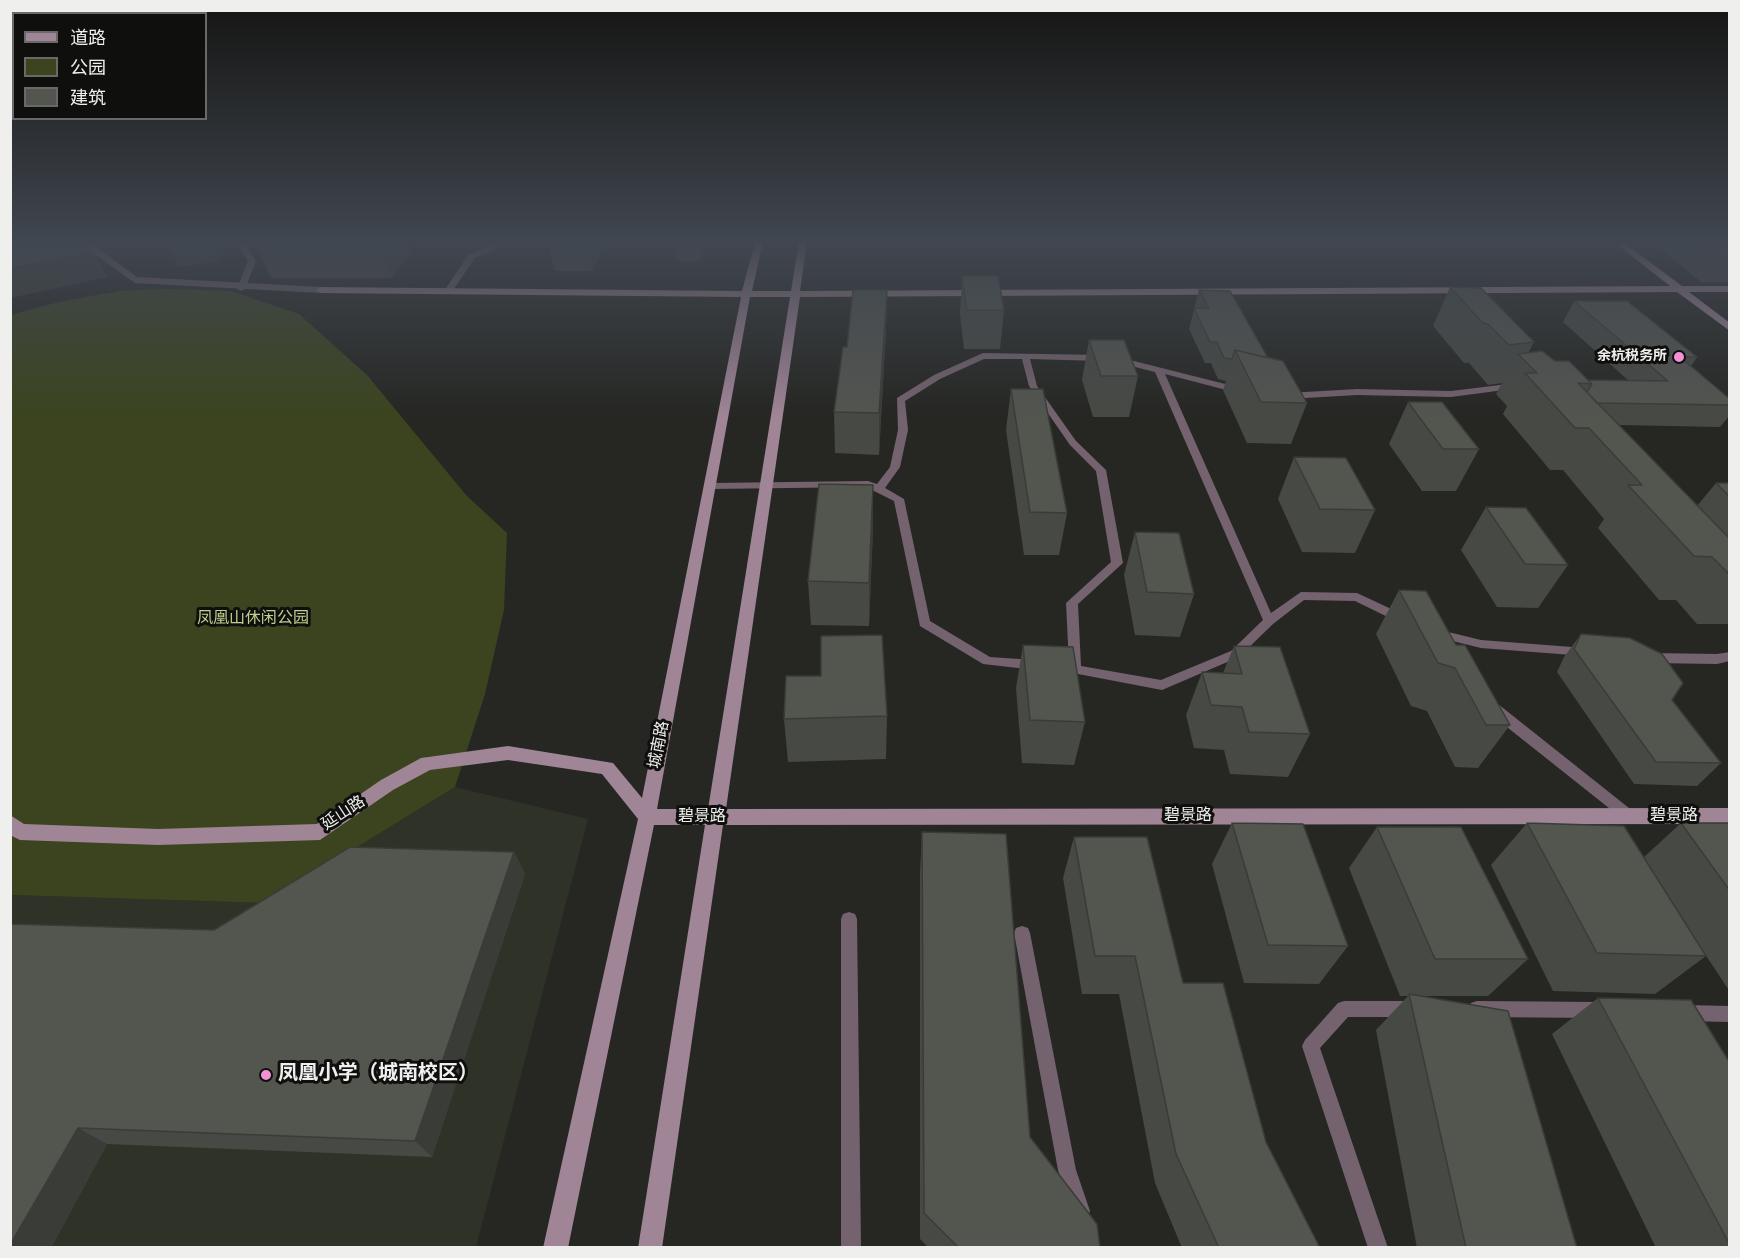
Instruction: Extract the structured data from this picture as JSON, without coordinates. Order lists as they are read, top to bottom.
{
  "streets": {
    "street": ["城南路", "延山路", "碧景路"]
  },
  "crossings": [
    ["城南路", "延山路"],
    ["城南路", "碧景路"],
    ["延山路", "碧景路"]
  ],
  "parks": ["凤凰山休闲公园"],
  "places": ["余杭税务所", "凤凰小学（城南校区）"],
  "legend": ["道路", "公园", "建筑"]
}
